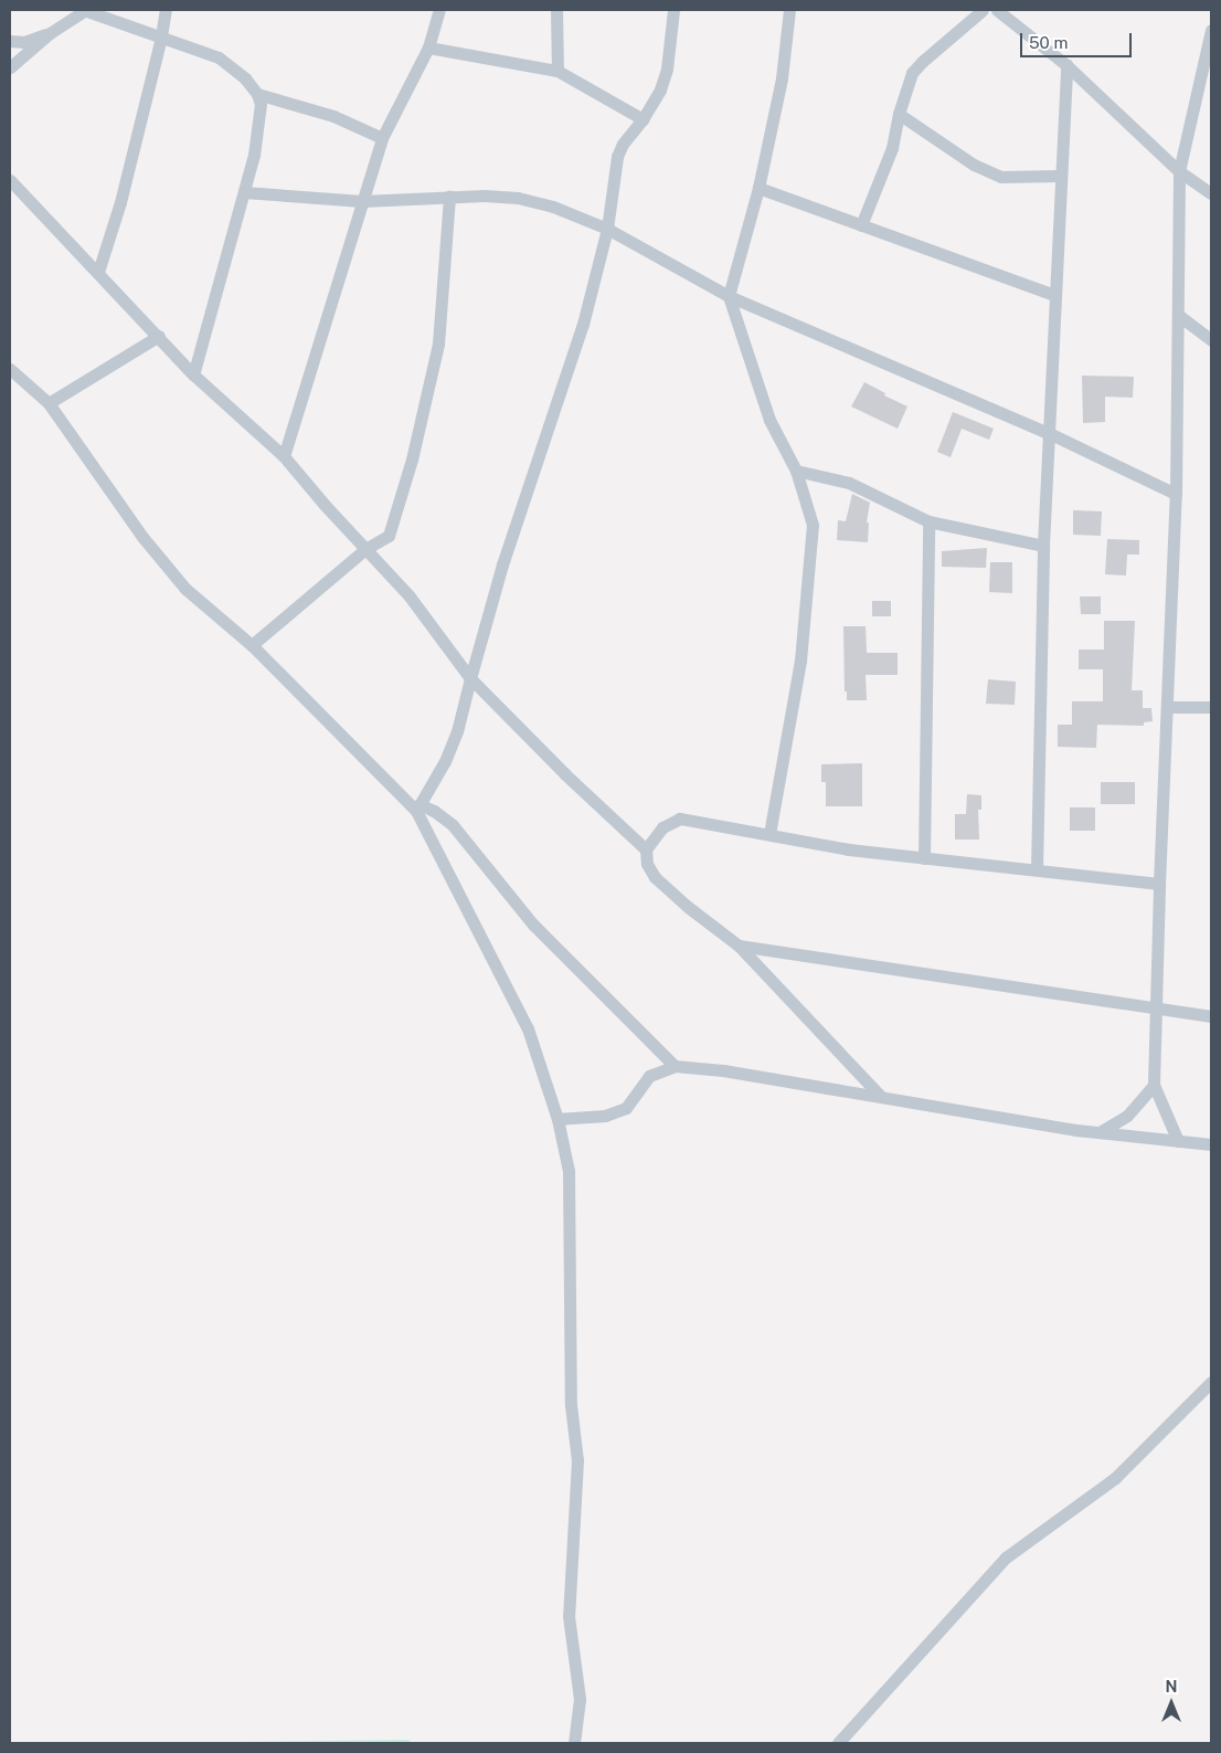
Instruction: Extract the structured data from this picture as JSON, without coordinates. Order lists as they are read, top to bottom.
{
  "scale_bar": "50 m",
  "north": "top"
}
